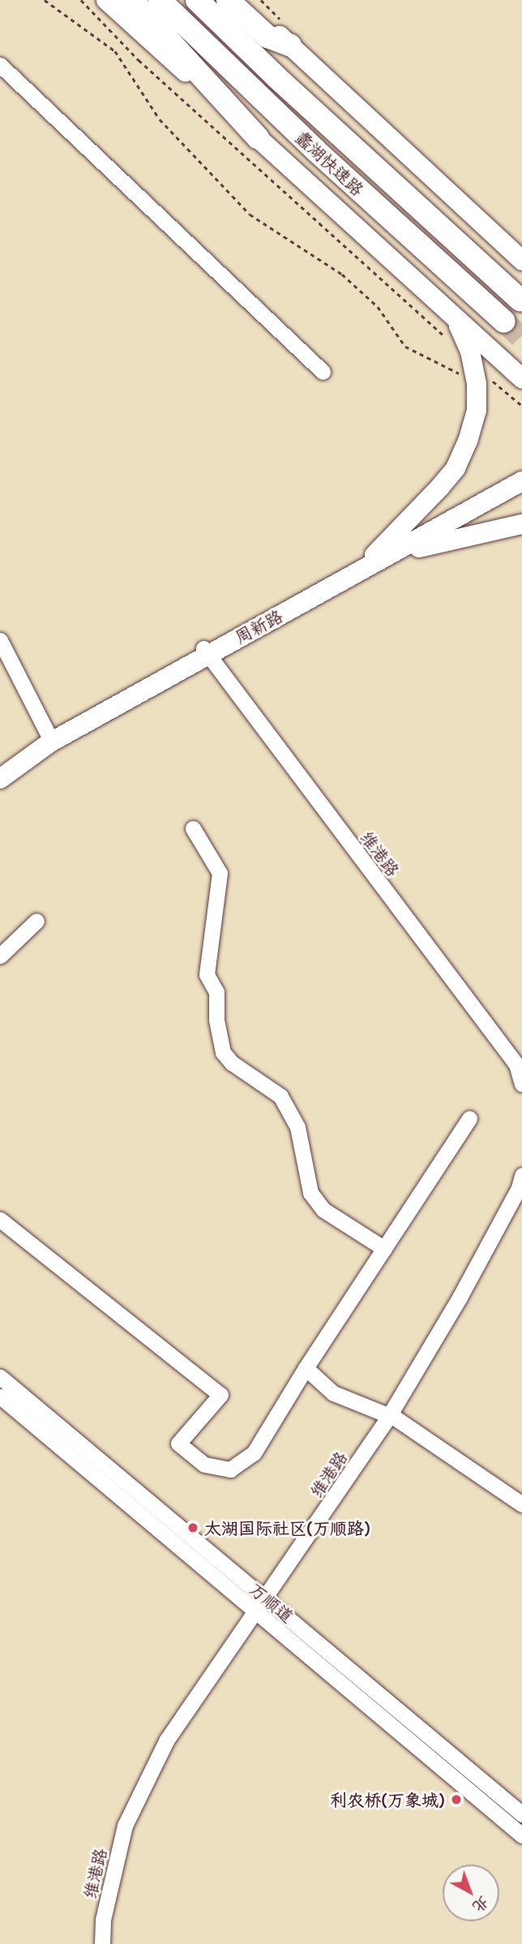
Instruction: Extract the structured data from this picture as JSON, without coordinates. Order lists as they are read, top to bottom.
{
  "streets": {
    "highway": ["蠡湖快速路"],
    "main road": ["周新路"],
    "street": ["维港路", "万顺道"]
  },
  "crossings": [
    ["周新路", "维港路"],
    ["维港路", "万顺道"]
  ],
  "places": ["太湖国际社区(万顺路)", "利农桥(万象城)"],
  "north": "bottom right"
}
